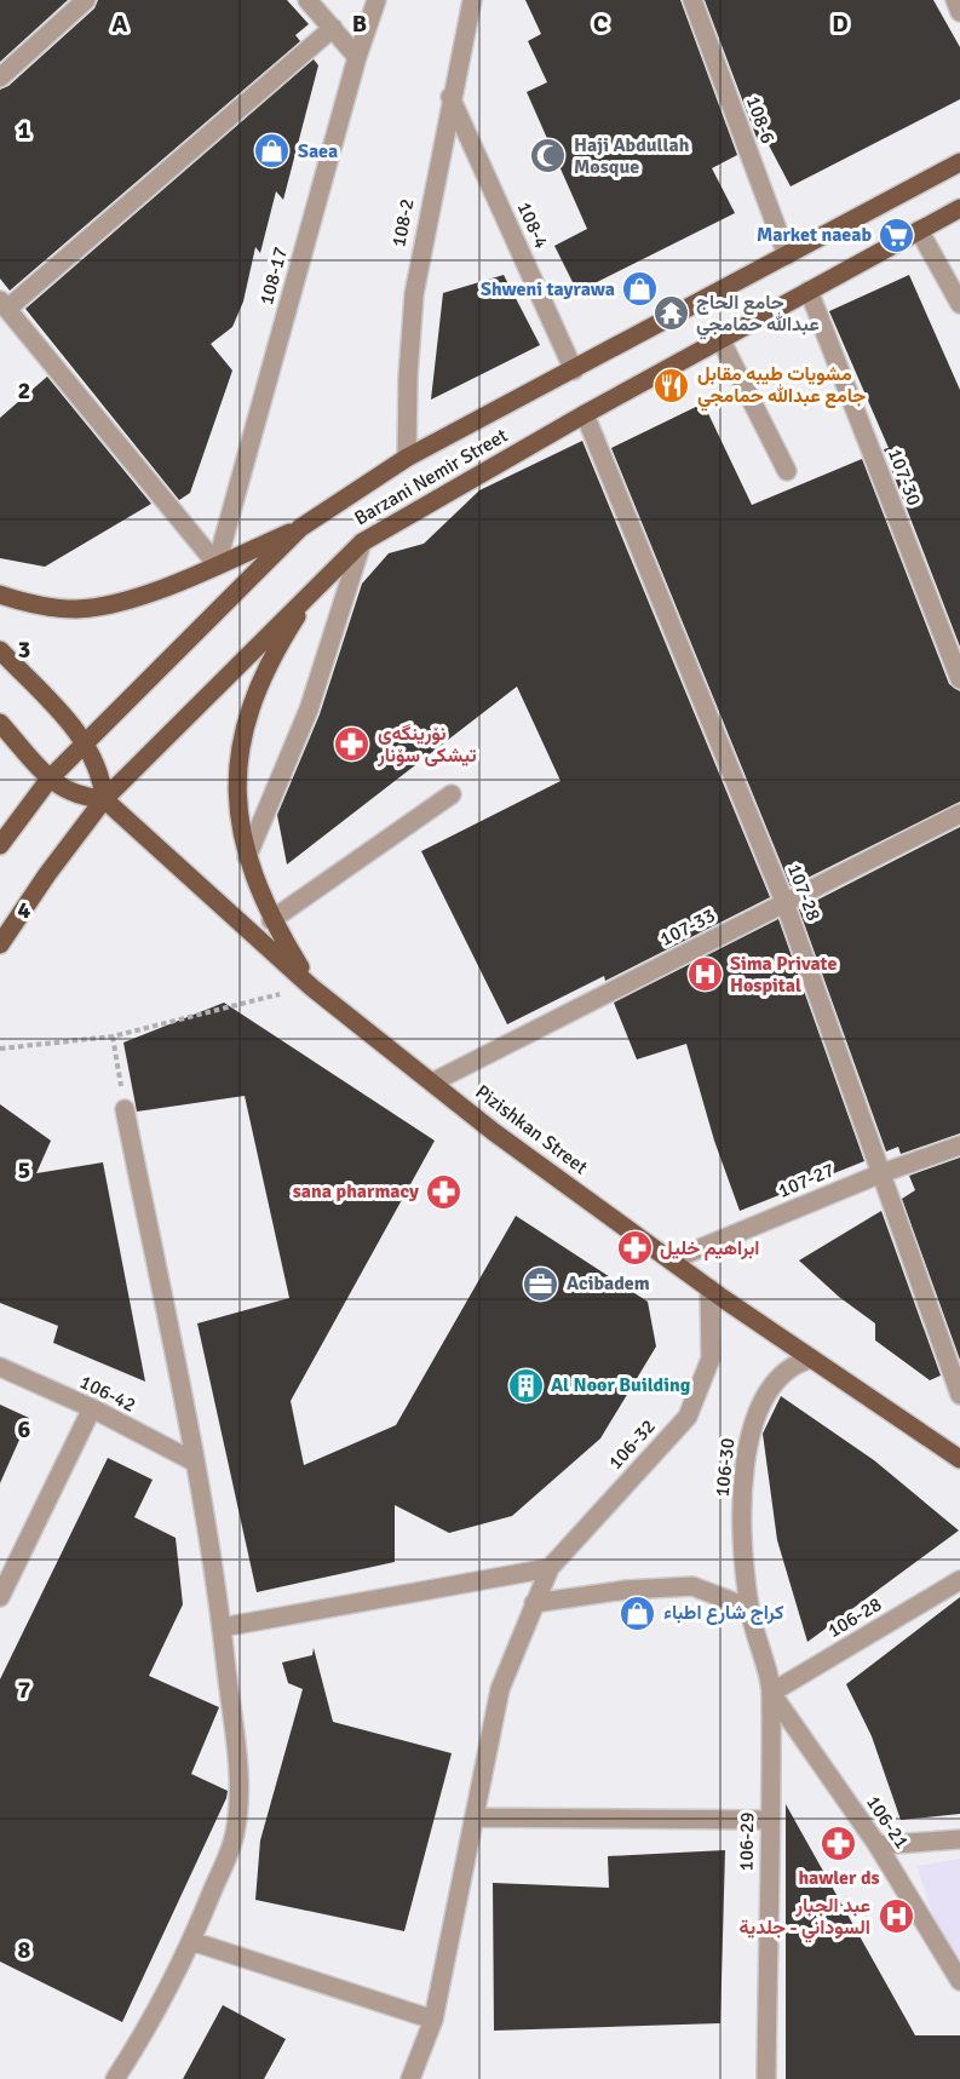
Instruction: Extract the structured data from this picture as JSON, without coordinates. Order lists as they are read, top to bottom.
{
  "streets": {
    "main road": ["Barzani Nemir Street", "Pizishkan Street"],
    "street": [
      "108-6",
      "108-2",
      "108-4",
      "108-17",
      "107-30",
      "107-28",
      "107-33",
      "107-27",
      "106-42",
      "106-32",
      "106-30",
      "106-28",
      "106-21",
      "106-29"
    ]
  },
  "crossings": [
    ["108-6", "Barzani Nemir Street"],
    ["108-2", "108-4"],
    ["108-2", "Barzani Nemir Street"],
    ["108-4", "Barzani Nemir Street"],
    ["Barzani Nemir Street", "107-30"],
    ["Barzani Nemir Street", "107-28"],
    ["Barzani Nemir Street", "Pizishkan Street"],
    ["107-28", "107-33"],
    ["107-28", "107-27"],
    ["107-33", "Pizishkan Street"],
    ["Pizishkan Street", "107-27"],
    ["Pizishkan Street", "106-32"],
    ["Pizishkan Street", "106-30"],
    ["106-30", "106-29"],
    ["106-28", "106-21"],
    ["106-28", "106-29"],
    ["106-21", "106-29"]
  ],
  "places": {
    "shop": ["Saea", "Shweni tayrawa", "كراج شارع اطباء"],
    "mosque": ["Haji Abdullah Mosque"],
    "supermarket": ["Market naeab"],
    "temple": ["جامع الحاج عبدالله حمامجي"],
    "restaurant": ["مشويات طيبه مقابل جامع عبدالله حمامجي"],
    "pharmacy": [
      "نۆرینگەی تیشکی سۆنار",
      "sana pharmacy",
      "ابراهيم خليل",
      "hawler ds"
    ],
    "hospital": ["Sima Private Hospital", "عبد الجبار السوداني - جلدية"],
    "office": ["Acibadem"],
    "building": ["Al Noor Building"]
  },
  "grid": {
    "columns": [
      "A",
      "B",
      "C",
      "D"
    ],
    "rows": [
      "1",
      "2",
      "3",
      "4",
      "5",
      "6",
      "7",
      "8"
    ]
  }
}
